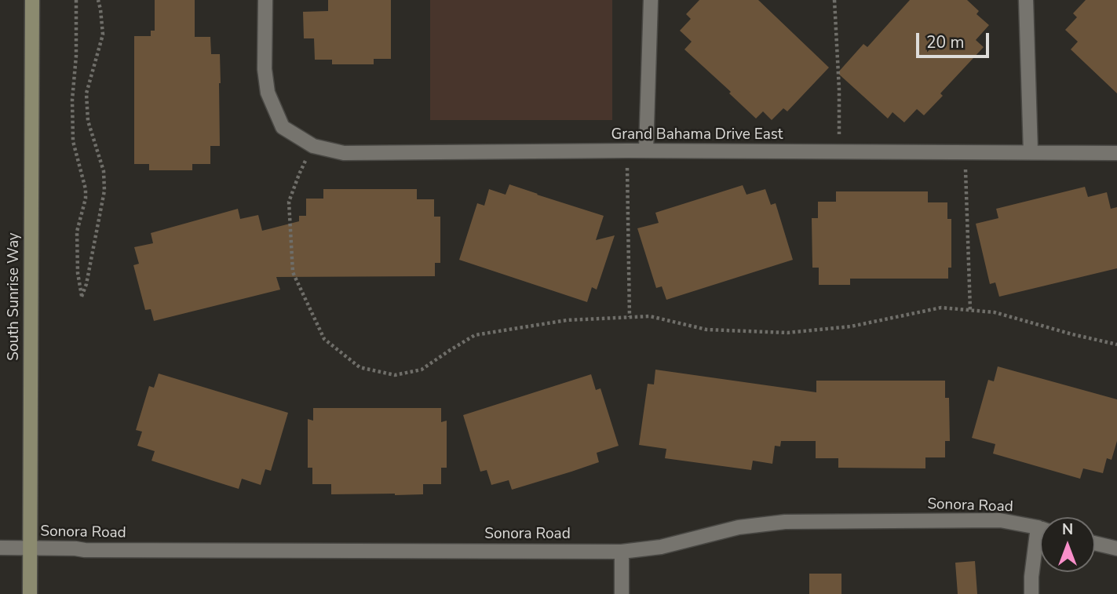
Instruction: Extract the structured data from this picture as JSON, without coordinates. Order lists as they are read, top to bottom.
{
  "streets": {
    "main road": ["South Sunrise Way"],
    "street": ["Grand Bahama Drive East", "Sonora Road"]
  },
  "crossings": [
    ["South Sunrise Way", "Sonora Road"]
  ],
  "scale_bar": "20 m",
  "north": "top"
}
